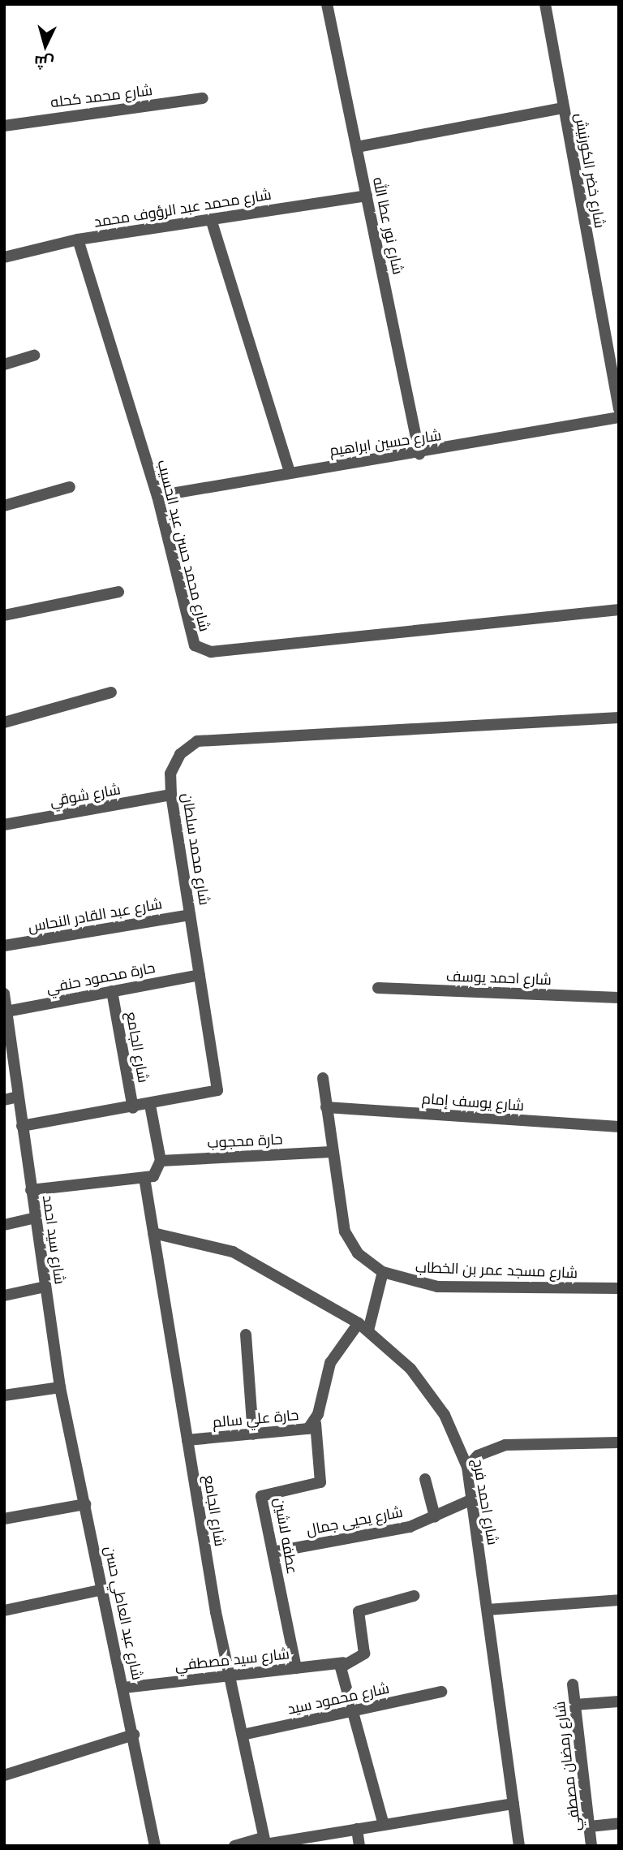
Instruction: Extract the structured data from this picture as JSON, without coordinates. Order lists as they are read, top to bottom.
{
  "streets": {
    "street": [
      "شارع محمد كحله",
      "شارع خضر الكورنيش",
      "شارع محمد عبد الرؤوف محمد",
      "شارع نور عطا الله",
      "شارع حسين ابراهيم",
      "شارع محمد حسن عبد الحسيب",
      "شارع شوقي",
      "شارع محمد سلطان",
      "شارع عبد القادر النحاس",
      "حارة محمود حنفي",
      "شارع احمد يوسف",
      "شارع الجامع",
      "شارع يوسف إمام",
      "حارة محجوب",
      "شارع سيد احمد",
      "شارع مسجد عمر بن الخطاب",
      "حارة علي سالم",
      "شارع احمد فرج",
      "شارع يحيى جمال",
      "عطفه لاشين",
      "شارع عبد العاطي حسن",
      "شارع سيد مصطفي",
      "شارع محمود سيد",
      "شارع رمضان مصطفي"
    ]
  },
  "crossings": [
    ["شارع محمد عبد الرؤوف محمد", "شارع نور عطا الله"],
    ["شارع محمد عبد الرؤوف محمد", "شارع محمد حسن عبد الحسيب"],
    ["شارع نور عطا الله", "شارع حسين ابراهيم"],
    ["شارع حسين ابراهيم", "شارع محمد حسن عبد الحسيب"],
    ["شارع شوقي", "شارع محمد سلطان"],
    ["شارع محمد سلطان", "شارع عبد القادر النحاس"],
    ["شارع محمد سلطان", "حارة محمود حنفي"],
    ["شارع محمد سلطان", "شارع الجامع"],
    ["شارع محمد سلطان", "شارع سيد احمد"],
    ["حارة محمود حنفي", "شارع الجامع"],
    ["حارة محمود حنفي", "شارع سيد احمد"],
    ["شارع الجامع", "حارة علي سالم"],
    ["شارع الجامع", "شارع احمد فرج"],
    ["شارع الجامع", "شارع سيد مصطفي"],
    ["شارع الجامع", "شارع محمود سيد"],
    ["شارع يوسف إمام", "شارع مسجد عمر بن الخطاب"],
    ["حارة محجوب", "شارع مسجد عمر بن الخطاب"],
    ["شارع سيد احمد", "شارع عبد العاطي حسن"],
    ["حارة علي سالم", "شارع احمد فرج"],
    ["حارة علي سالم", "عطفه لاشين"],
    ["شارع احمد فرج", "شارع يحيى جمال"],
    ["شارع يحيى جمال", "عطفه لاشين"],
    ["عطفه لاشين", "شارع سيد مصطفي"],
    ["شارع عبد العاطي حسن", "شارع سيد مصطفي"]
  ],
  "north": "bottom"
}
